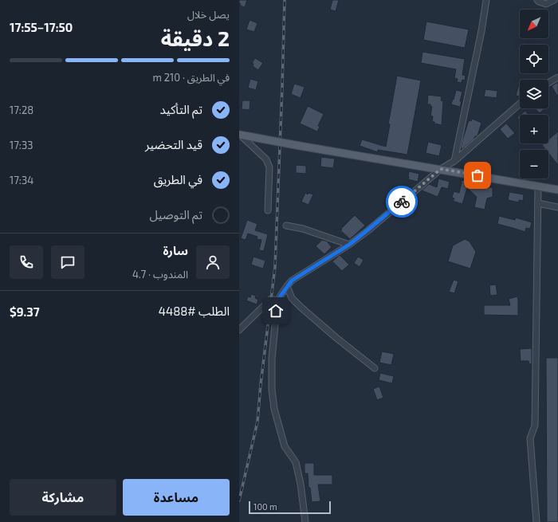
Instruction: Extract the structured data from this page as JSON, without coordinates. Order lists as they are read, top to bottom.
{
  "scale_bar": "100 m",
  "north": "bottom left",
  "page": {
    "heading": ["2 دقيقة", "يصل خلال", "17:50–17:55"],
    "panel": [
      "سارة",
      "المندوب · 4.7",
      "الطلب #4488",
      "$9.37"
    ],
    "map_buttons": ["+", "−"],
    "bar": "في الطريق · 210 m",
    "list": [
      ["تم التأكيد", "17:28"],
      ["قيد التحضير", "17:33"],
      ["في الطريق", "17:34"],
      "تم التوصيل"
    ],
    "buttons": ["مساعدة", "مشاركة"],
    "scale": "100 m"
  }
}
